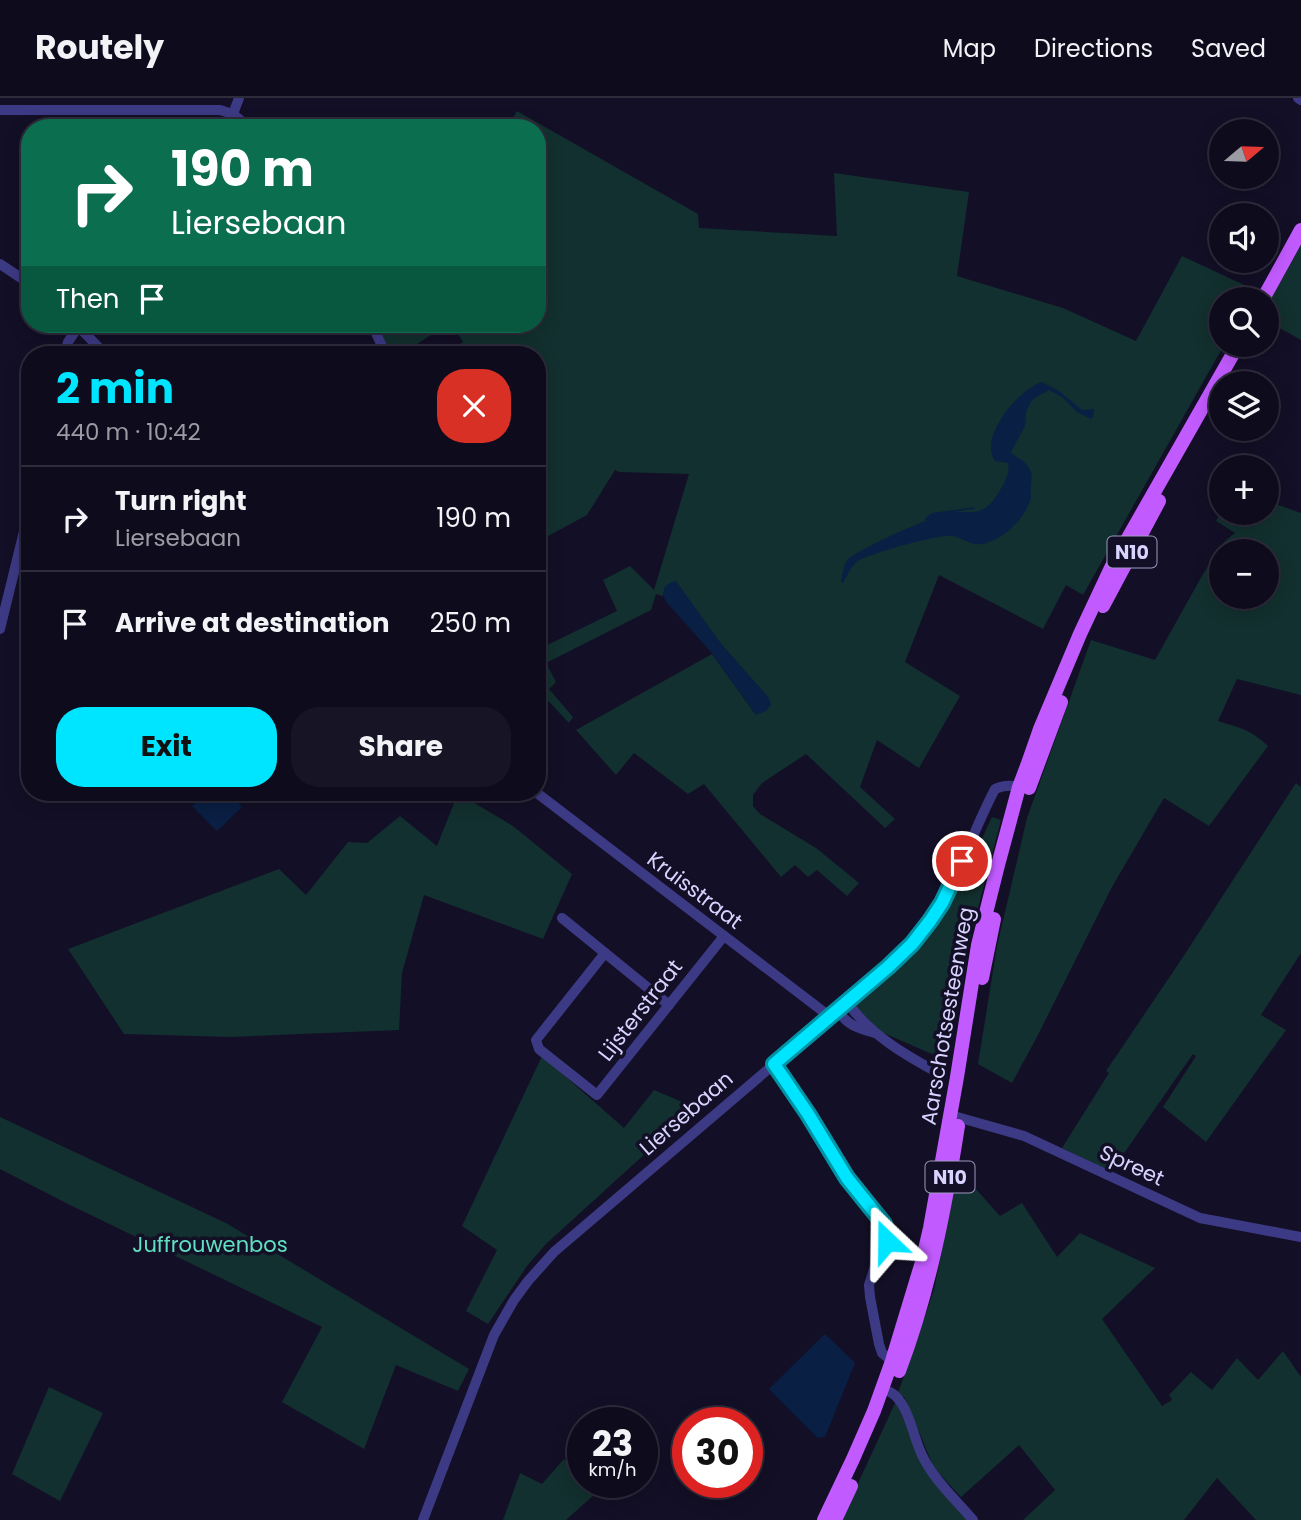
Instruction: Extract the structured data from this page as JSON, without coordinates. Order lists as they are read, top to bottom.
{
  "streets": {
    "main road": ["N10", "Aarschotsesteenweg"],
    "street": [
      "Kruisstraat",
      "Lijsterstraat",
      "Liersebaan",
      "Spreet"
    ]
  },
  "crossings": [
    ["Kruisstraat", "Lijsterstraat"],
    ["Kruisstraat", "Liersebaan"],
    ["Aarschotsesteenweg", "Liersebaan"],
    ["Aarschotsesteenweg", "Spreet"]
  ],
  "parks": ["Juffrouwenbos"],
  "north": "right",
  "page": {
    "header": "Routely",
    "nav": ["Map", "Directions", "Saved"],
    "map_buttons": ["+", "−"],
    "turn": ["190 m", "Liersebaan"],
    "then": "Then",
    "heading": ["2 min", "440 m · 10:42"],
    "list": [
      {
        "name": "Turn right",
        "note": "Liersebaan",
        "value": "190 m"
      },
      {
        "name": "Arrive at destination",
        "value": "250 m"
      }
    ],
    "buttons": ["Exit", "Share"],
    "speed": "23 km/h",
    "limit": "30"
  }
}
